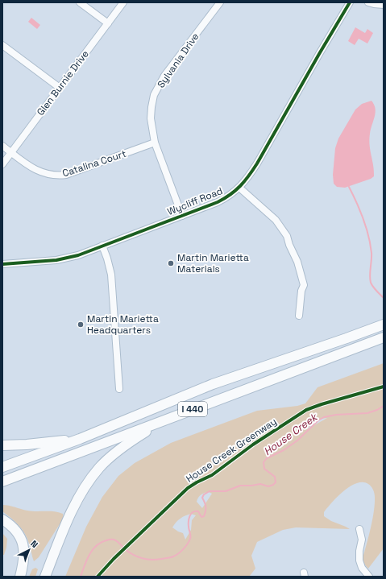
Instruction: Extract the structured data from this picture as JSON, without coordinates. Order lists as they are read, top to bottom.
{
  "streets": {
    "highway": ["I 440"],
    "street": [
      "Sylvania Drive",
      "Glen Burnie Drive",
      "Catalina Court",
      "Wycliff Road"
    ],
    "cycle path": ["House Creek Greenway"]
  },
  "crossings": [
    ["Sylvania Drive", "Catalina Court"],
    ["Sylvania Drive", "Wycliff Road"],
    ["Glen Burnie Drive", "Catalina Court"]
  ],
  "water": ["House Creek"],
  "places": ["Martin Marietta Materials", "Martin Marietta Headquarters"],
  "north": "top right"
}
